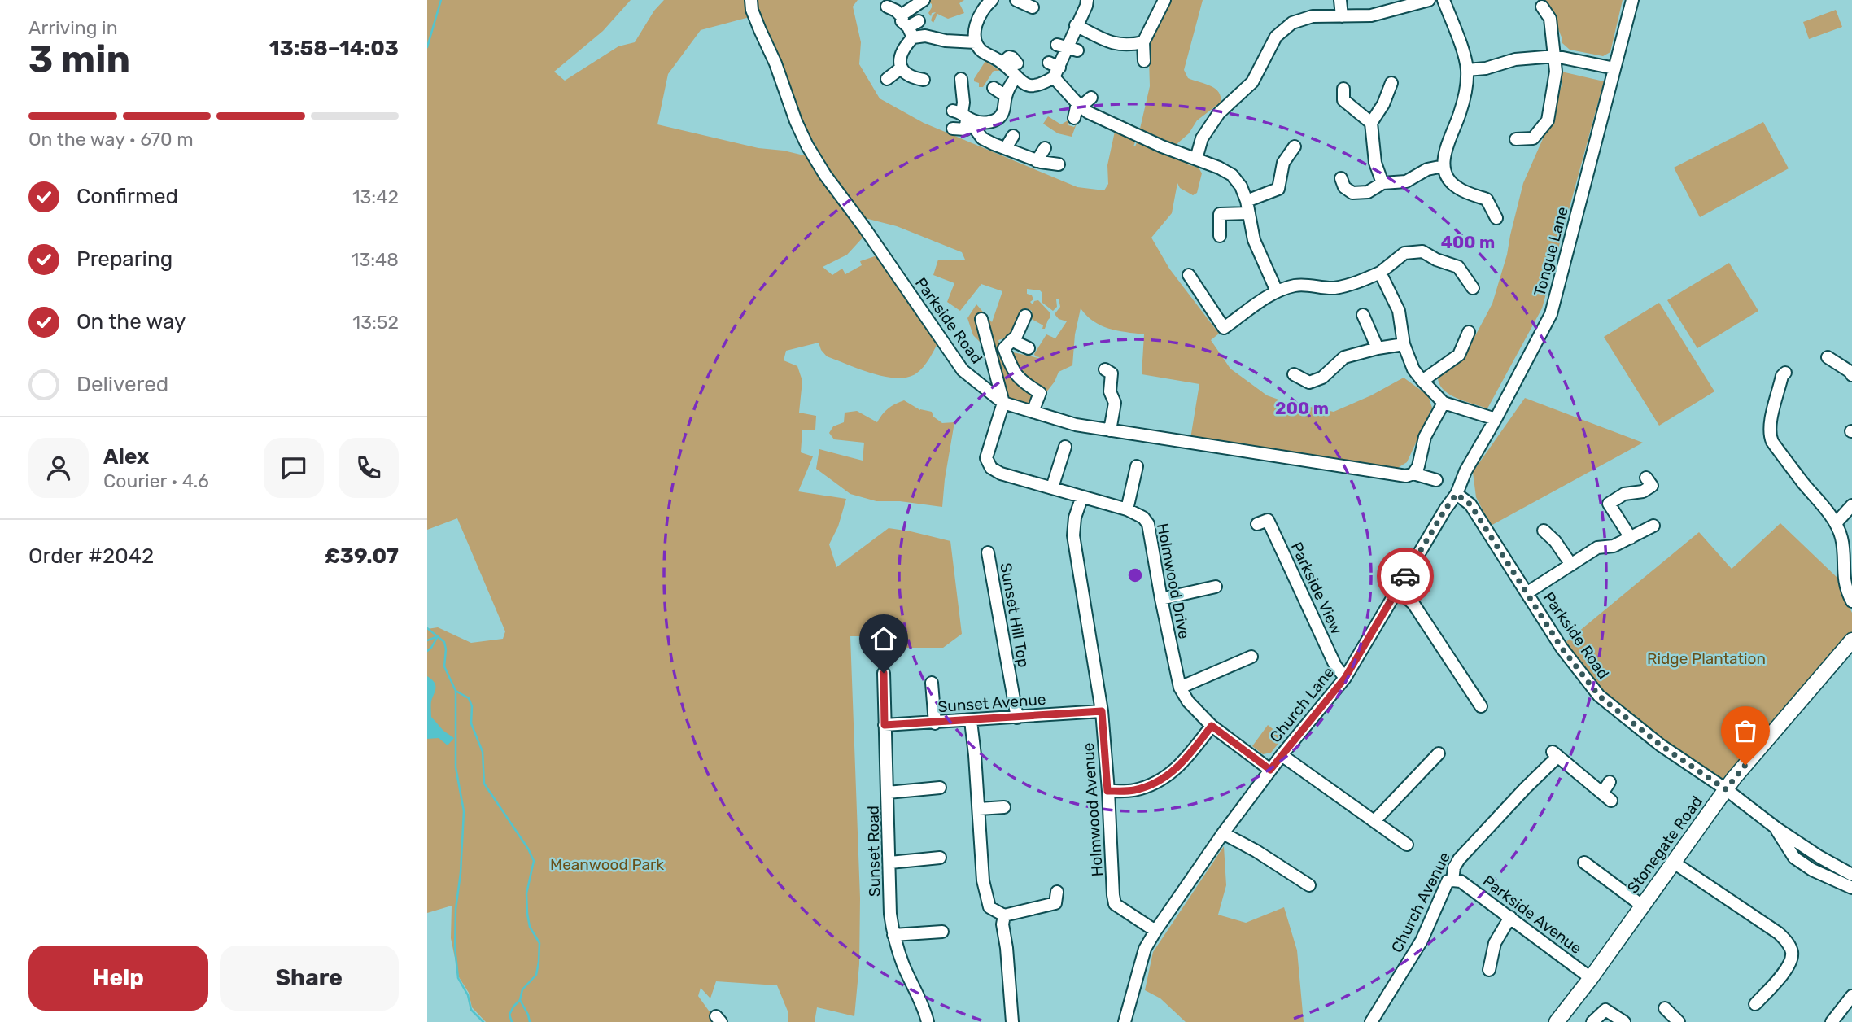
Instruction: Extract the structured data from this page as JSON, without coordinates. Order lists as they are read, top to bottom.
{
  "streets": {
    "main road": ["Stonegate Road"],
    "street": [
      "Tongue Lane",
      "Parkside Road",
      "Holmwood Drive",
      "Parkside View",
      "Sunset Hill Top",
      "Sunset Avenue",
      "Church Lane",
      "Holmwood Avenue",
      "Sunset Road",
      "Church Avenue",
      "Parkside Avenue"
    ]
  },
  "crossings": [
    ["Tongue Lane", "Parkside Road"],
    ["Tongue Lane", "Church Lane"],
    ["Parkside Road", "Holmwood Drive"],
    ["Parkside Road", "Church Lane"],
    ["Parkside Road", "Stonegate Road"],
    ["Holmwood Drive", "Church Lane"],
    ["Holmwood Drive", "Holmwood Avenue"],
    ["Parkside View", "Church Lane"],
    ["Sunset Hill Top", "Sunset Avenue"],
    ["Sunset Avenue", "Holmwood Avenue"],
    ["Sunset Avenue", "Sunset Road"],
    ["Church Lane", "Holmwood Avenue"],
    ["Stonegate Road", "Parkside Avenue"],
    ["Church Avenue", "Parkside Avenue"]
  ],
  "parks": ["Ridge Plantation", "Meanwood Park"],
  "page": {
    "heading": ["3 min", "Arriving in", "13:58–14:03"],
    "panel": [
      "Alex",
      "Courier · 4.6",
      "Order #2042",
      "£39.07"
    ],
    "bar": "On the way · 670 m",
    "list": [
      ["Confirmed", "13:42"],
      ["Preparing", "13:48"],
      ["On the way", "13:52"],
      "Delivered"
    ],
    "buttons": ["Help", "Share"]
  },
  "rings": ["400 m", "200 m"]
}
